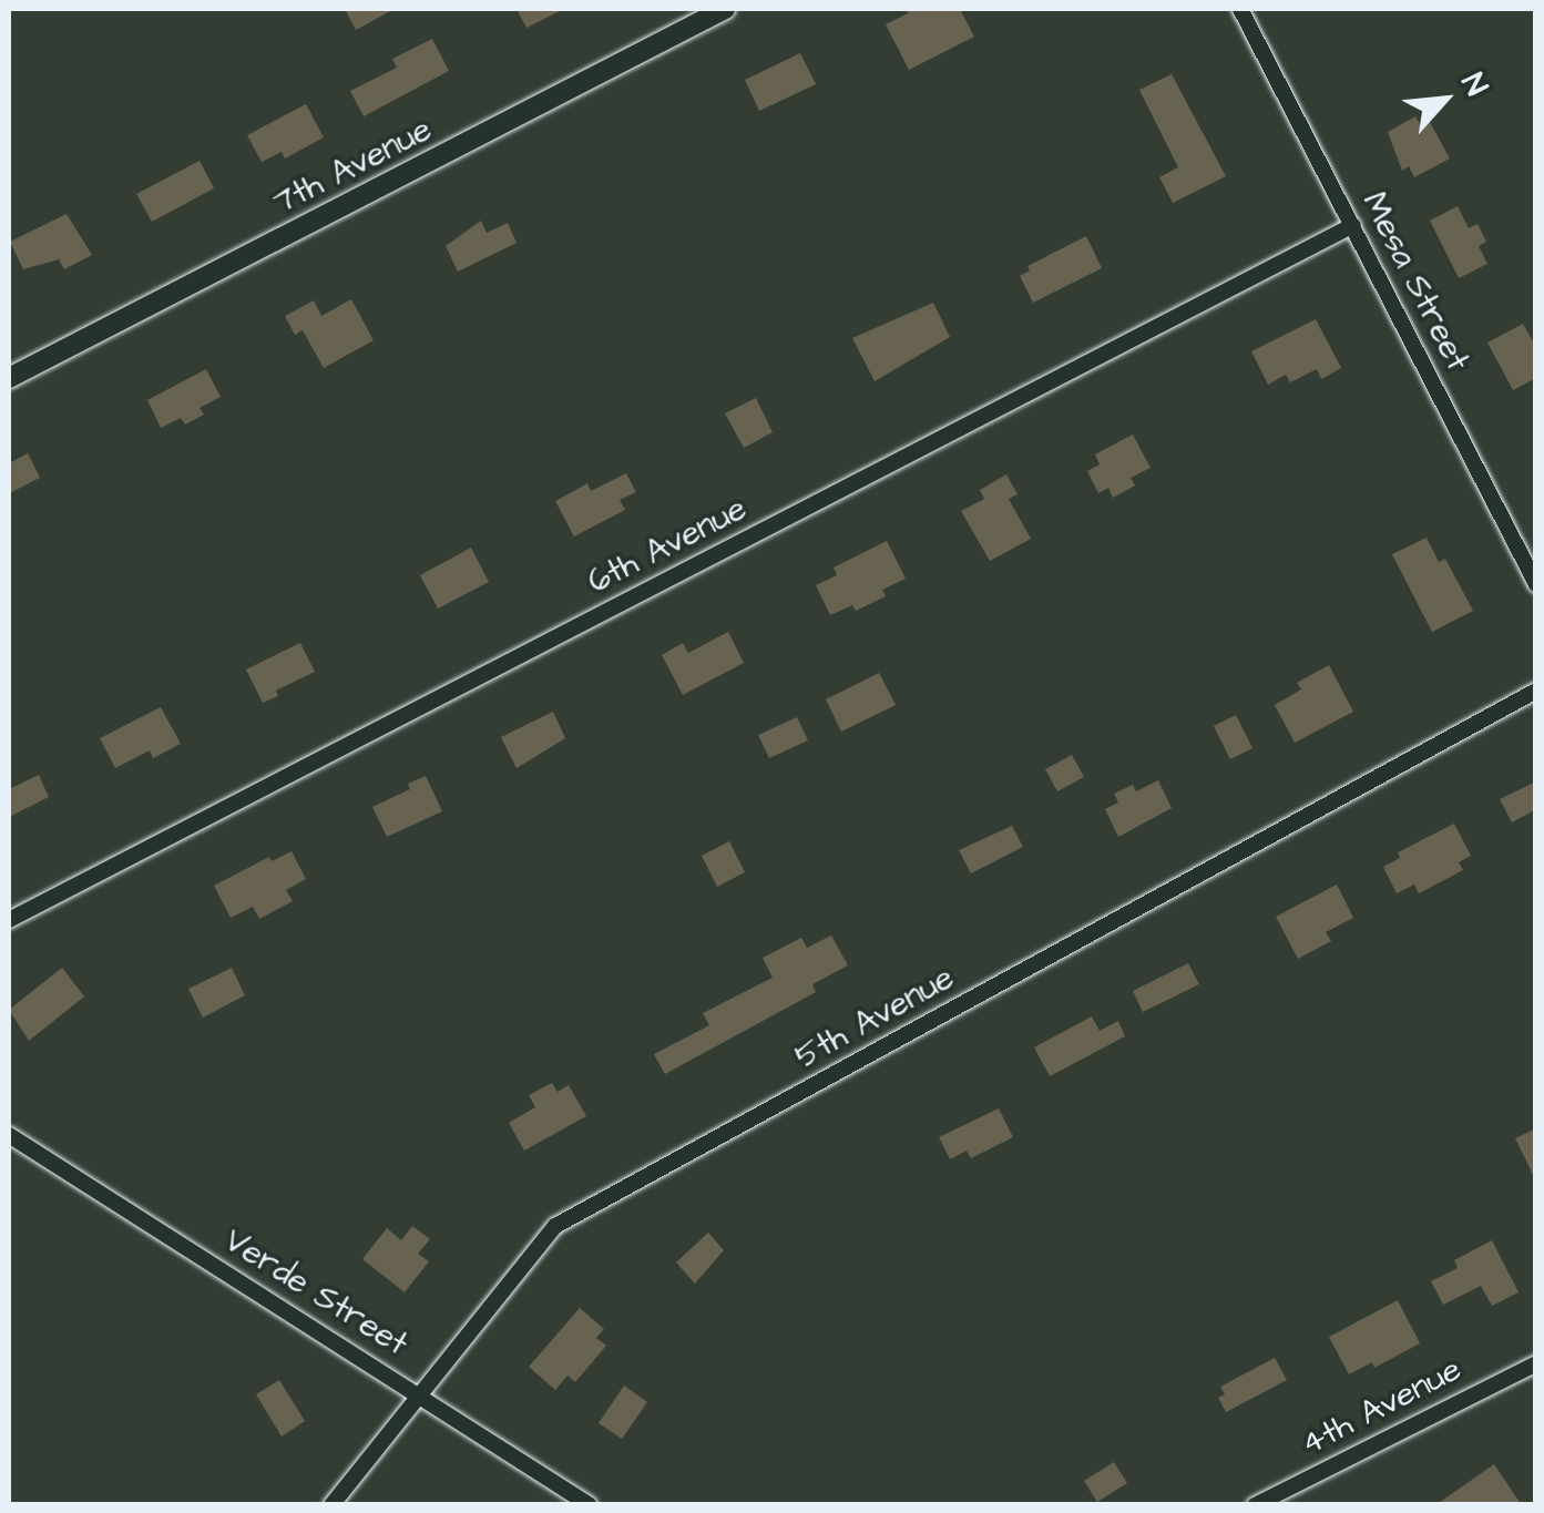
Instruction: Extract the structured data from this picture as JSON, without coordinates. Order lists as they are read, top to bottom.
{
  "streets": {
    "street": [
      "7th Avenue",
      "Mesa Street",
      "6th Avenue",
      "5th Avenue",
      "Verde Street",
      "4th Avenue"
    ]
  },
  "crossings": [
    ["Mesa Street", "6th Avenue"],
    ["5th Avenue", "Verde Street"]
  ],
  "north": "top right"
}
